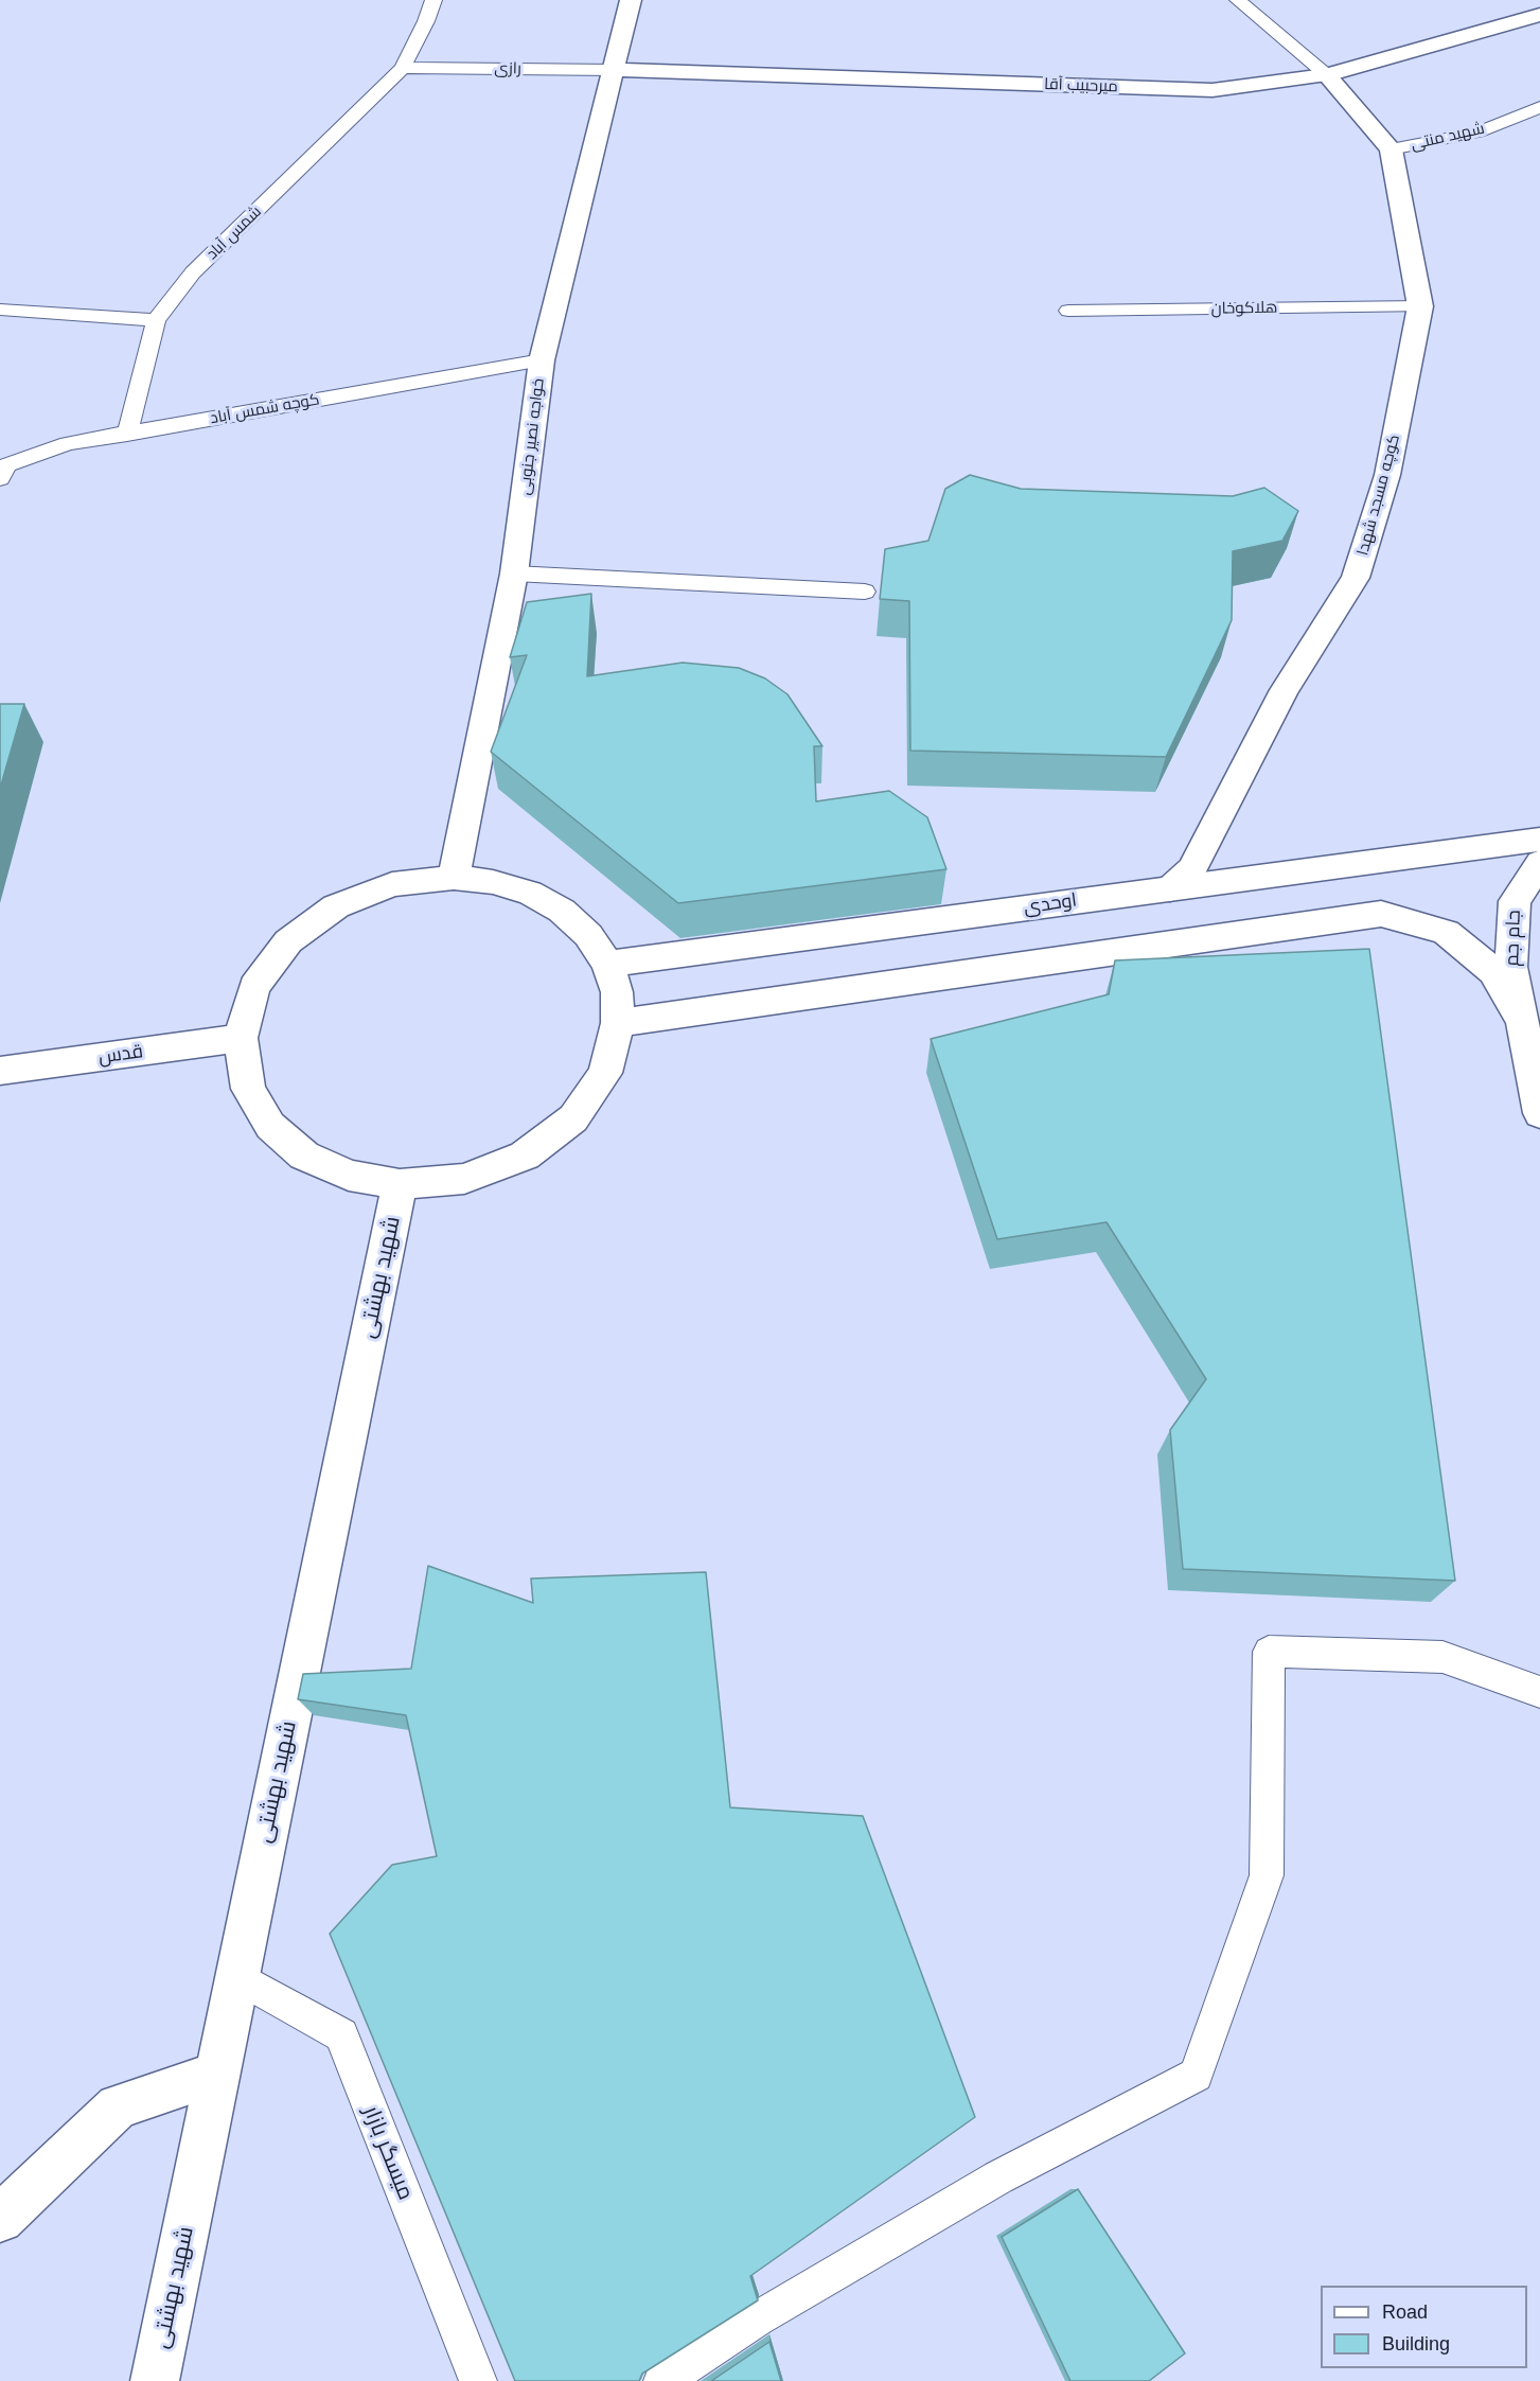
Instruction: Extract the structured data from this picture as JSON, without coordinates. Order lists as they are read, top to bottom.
{
  "streets": {
    "street": [
      "میرحبیب آقا",
      "خواجه نصیر جنوبی",
      "کوچه مسجد شهدا",
      "اوحدی",
      "جام جم",
      "قدس",
      "شهید بهشتی"
    ],
    "lane": [
      "رازی",
      "شهید منتی",
      "شمس آباد",
      "هلاکوخان",
      "کوچه شمس آباد",
      "میسگر بازار"
    ]
  },
  "crossings": [
    ["رازی", "میرحبیب آقا"],
    ["رازی", "شمس آباد"],
    ["رازی", "خواجه نصیر جنوبی"],
    ["میرحبیب آقا", "خواجه نصیر جنوبی"],
    ["شهید منتی", "کوچه مسجد شهدا"],
    ["شمس آباد", "کوچه شمس آباد"],
    ["هلاکوخان", "کوچه مسجد شهدا"],
    ["کوچه شمس آباد", "خواجه نصیر جنوبی"],
    ["کوچه مسجد شهدا", "اوحدی"],
    ["اوحدی", "جام جم"],
    ["شهید بهشتی", "میسگر بازار"]
  ],
  "legend": ["Road", "Building"]
}
